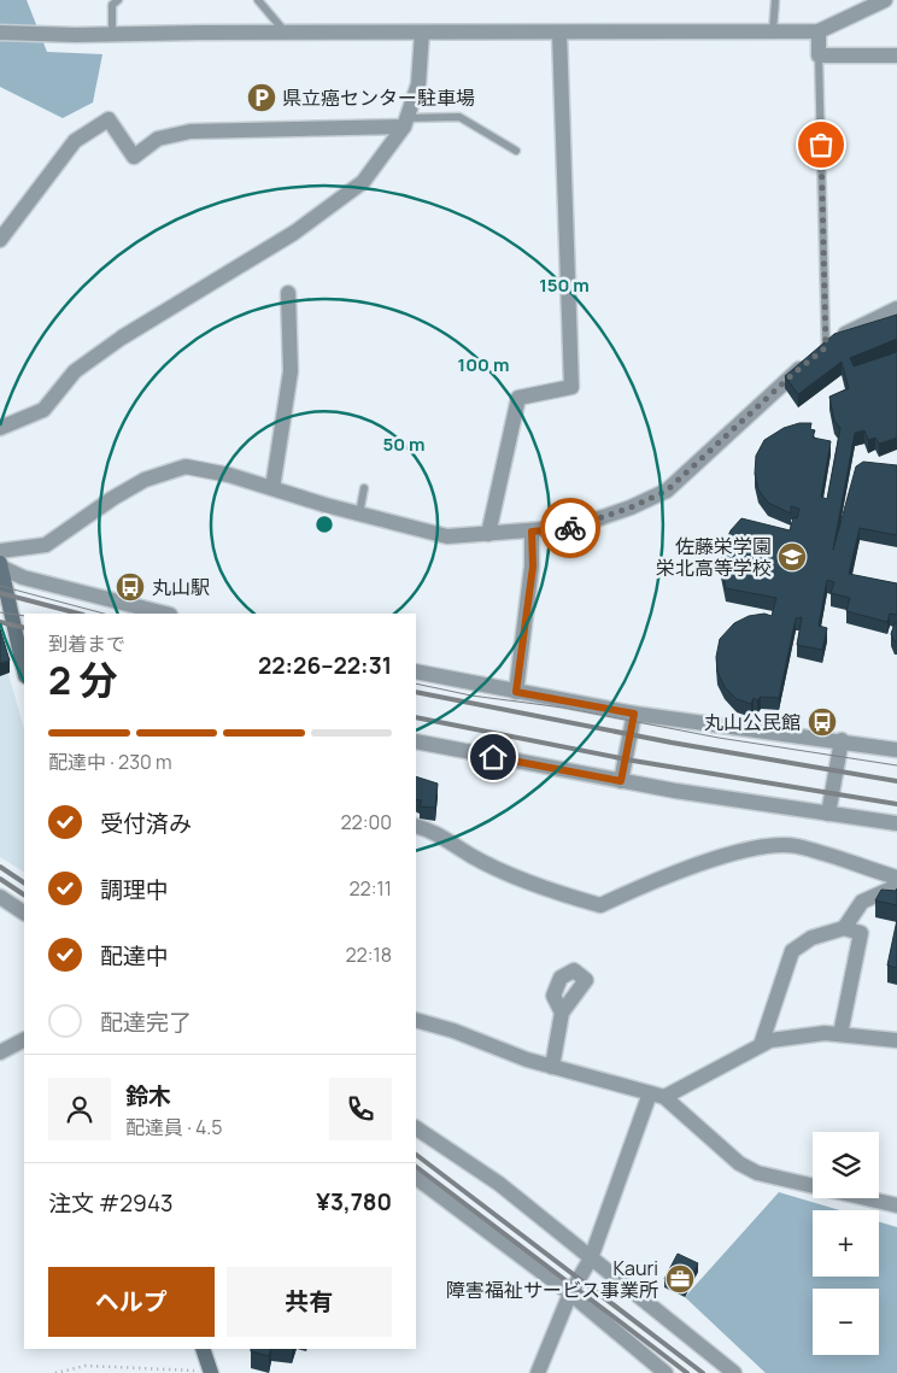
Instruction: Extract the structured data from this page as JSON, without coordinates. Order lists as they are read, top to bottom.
{
  "places": {
    "parking": ["県立癌センター駐車場"],
    "school or university": ["佐藤栄学園 栄北高等学校"],
    "bus stop": ["丸山駅", "丸山公民館"],
    "office": ["Kauri 障害福祉サービス事業所"]
  },
  "page": {
    "heading": ["2 分", "到着まで", "22:26–22:31"],
    "panel": [
      "鈴木",
      "配達員 · 4.5",
      "注文 #2943",
      "¥3,780"
    ],
    "bar": "配達中 · 230 m",
    "list": [
      ["受付済み", "22:00"],
      ["調理中", "22:11"],
      ["配達中", "22:18"],
      "配達完了"
    ],
    "map_buttons": ["+", "−"],
    "buttons": ["ヘルプ", "共有"]
  },
  "rings": ["150 m", "100 m", "50 m"]
}
